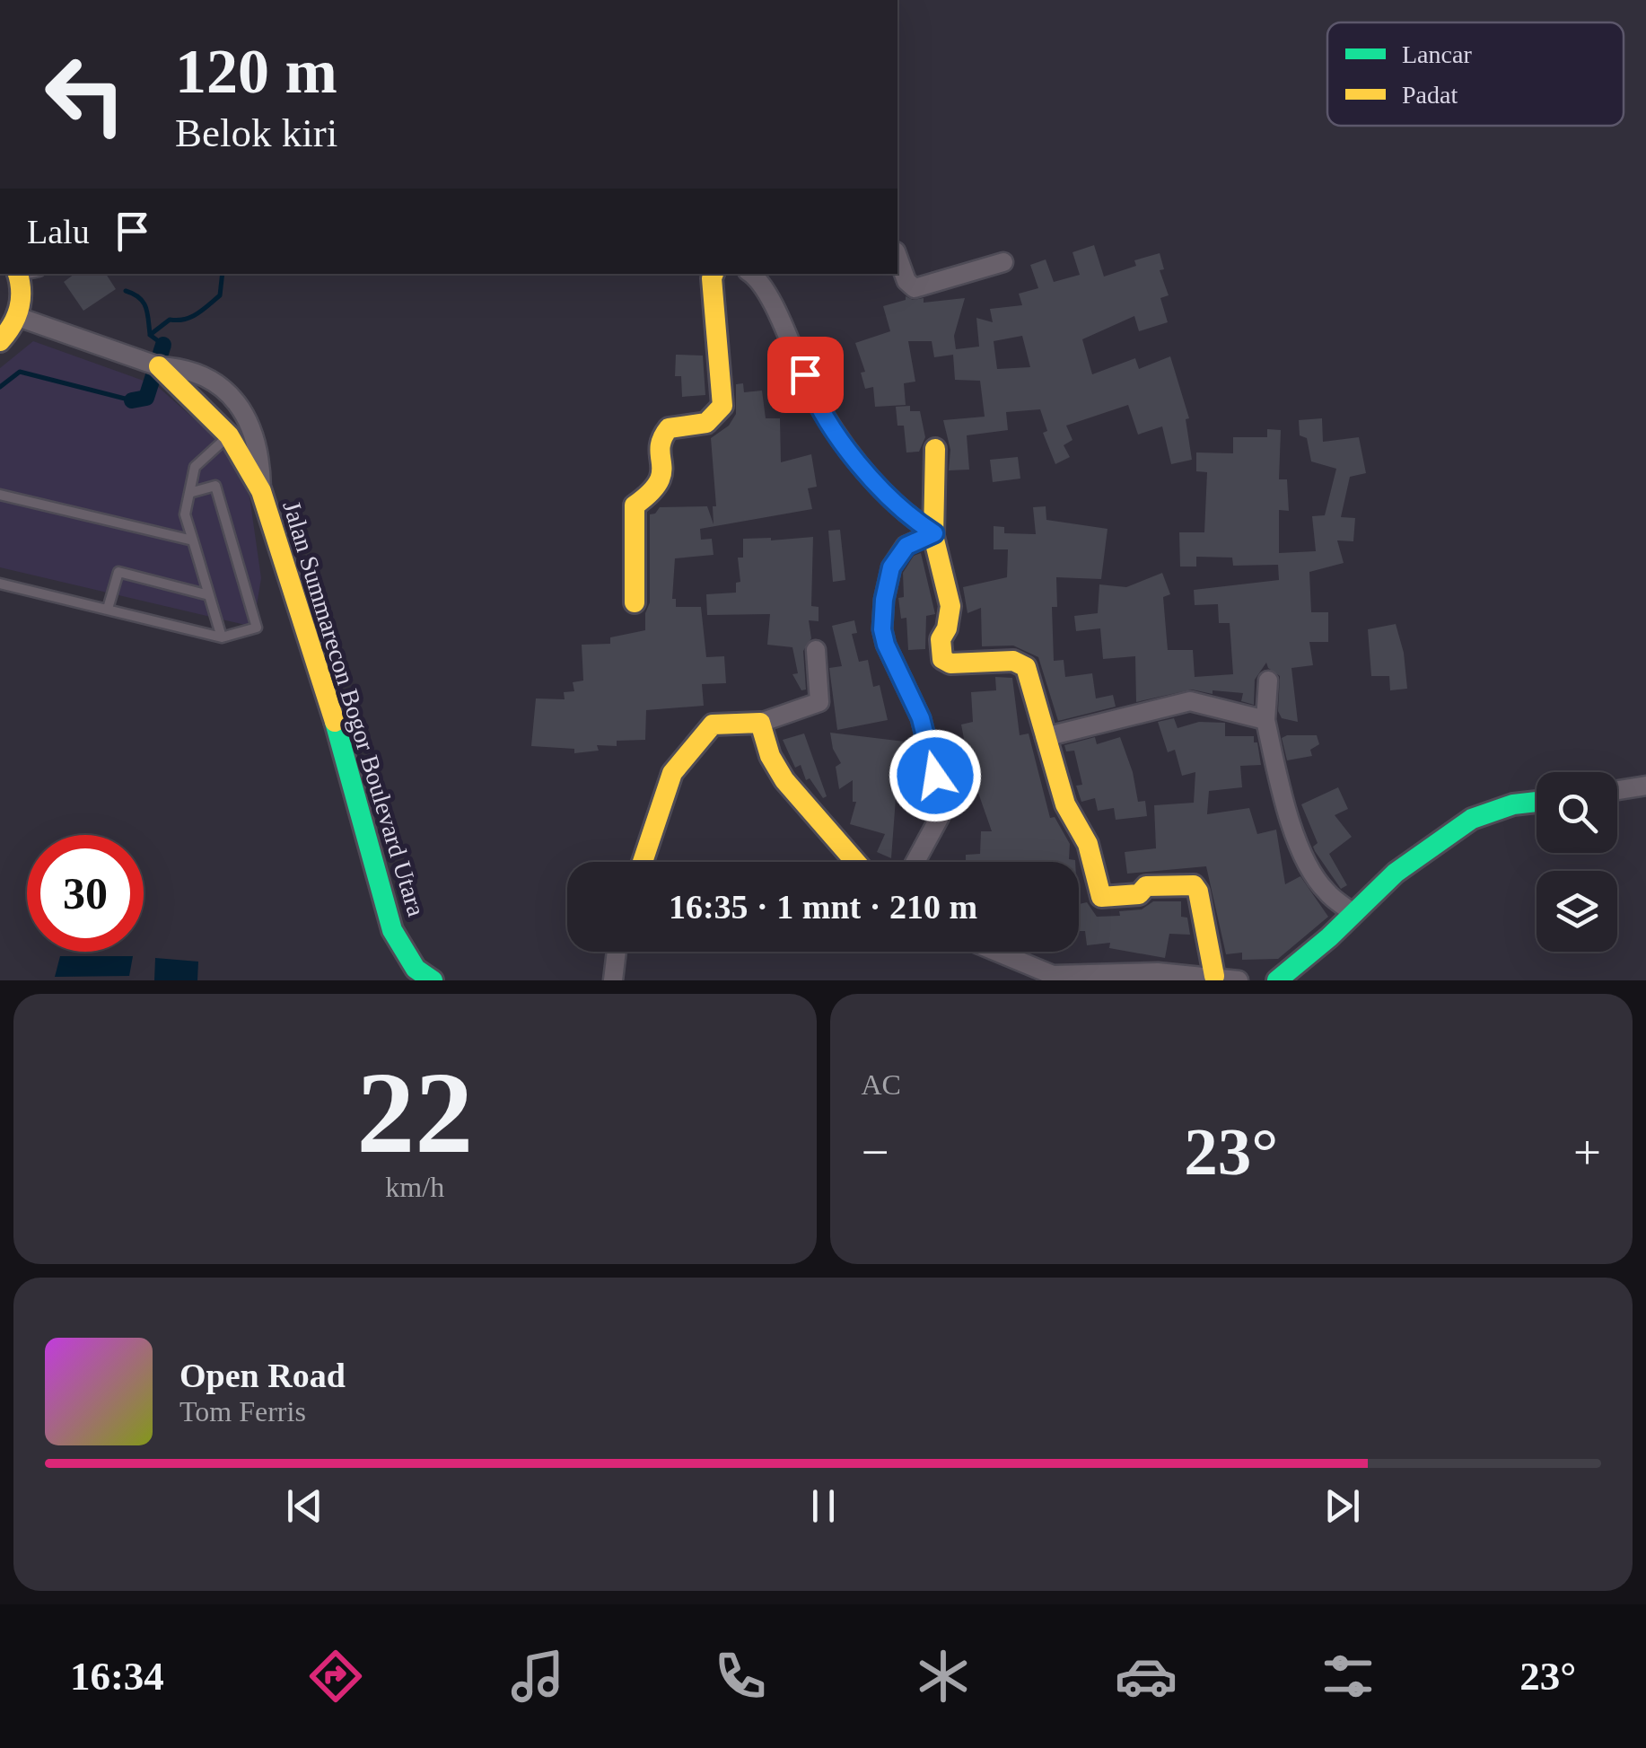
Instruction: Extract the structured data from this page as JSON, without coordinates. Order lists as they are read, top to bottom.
{
  "streets": {
    "street": ["Jalan Summarecon Bogor Boulevard Utara"]
  },
  "legend": ["Lancar", "Padat"],
  "page": {
    "turn": ["120 m", "Belok kiri"],
    "then": "Lalu",
    "limit": "30",
    "trip": "16:35 · 1 mnt · 210 m",
    "tile": [
      ["22", "km/h"],
      "AC"
    ],
    "heat": ["−", "23°", "+"],
    "song": ["Open Road", "Tom Ferris"],
    "tabs": ["16:34", "23°"]
  }
}
